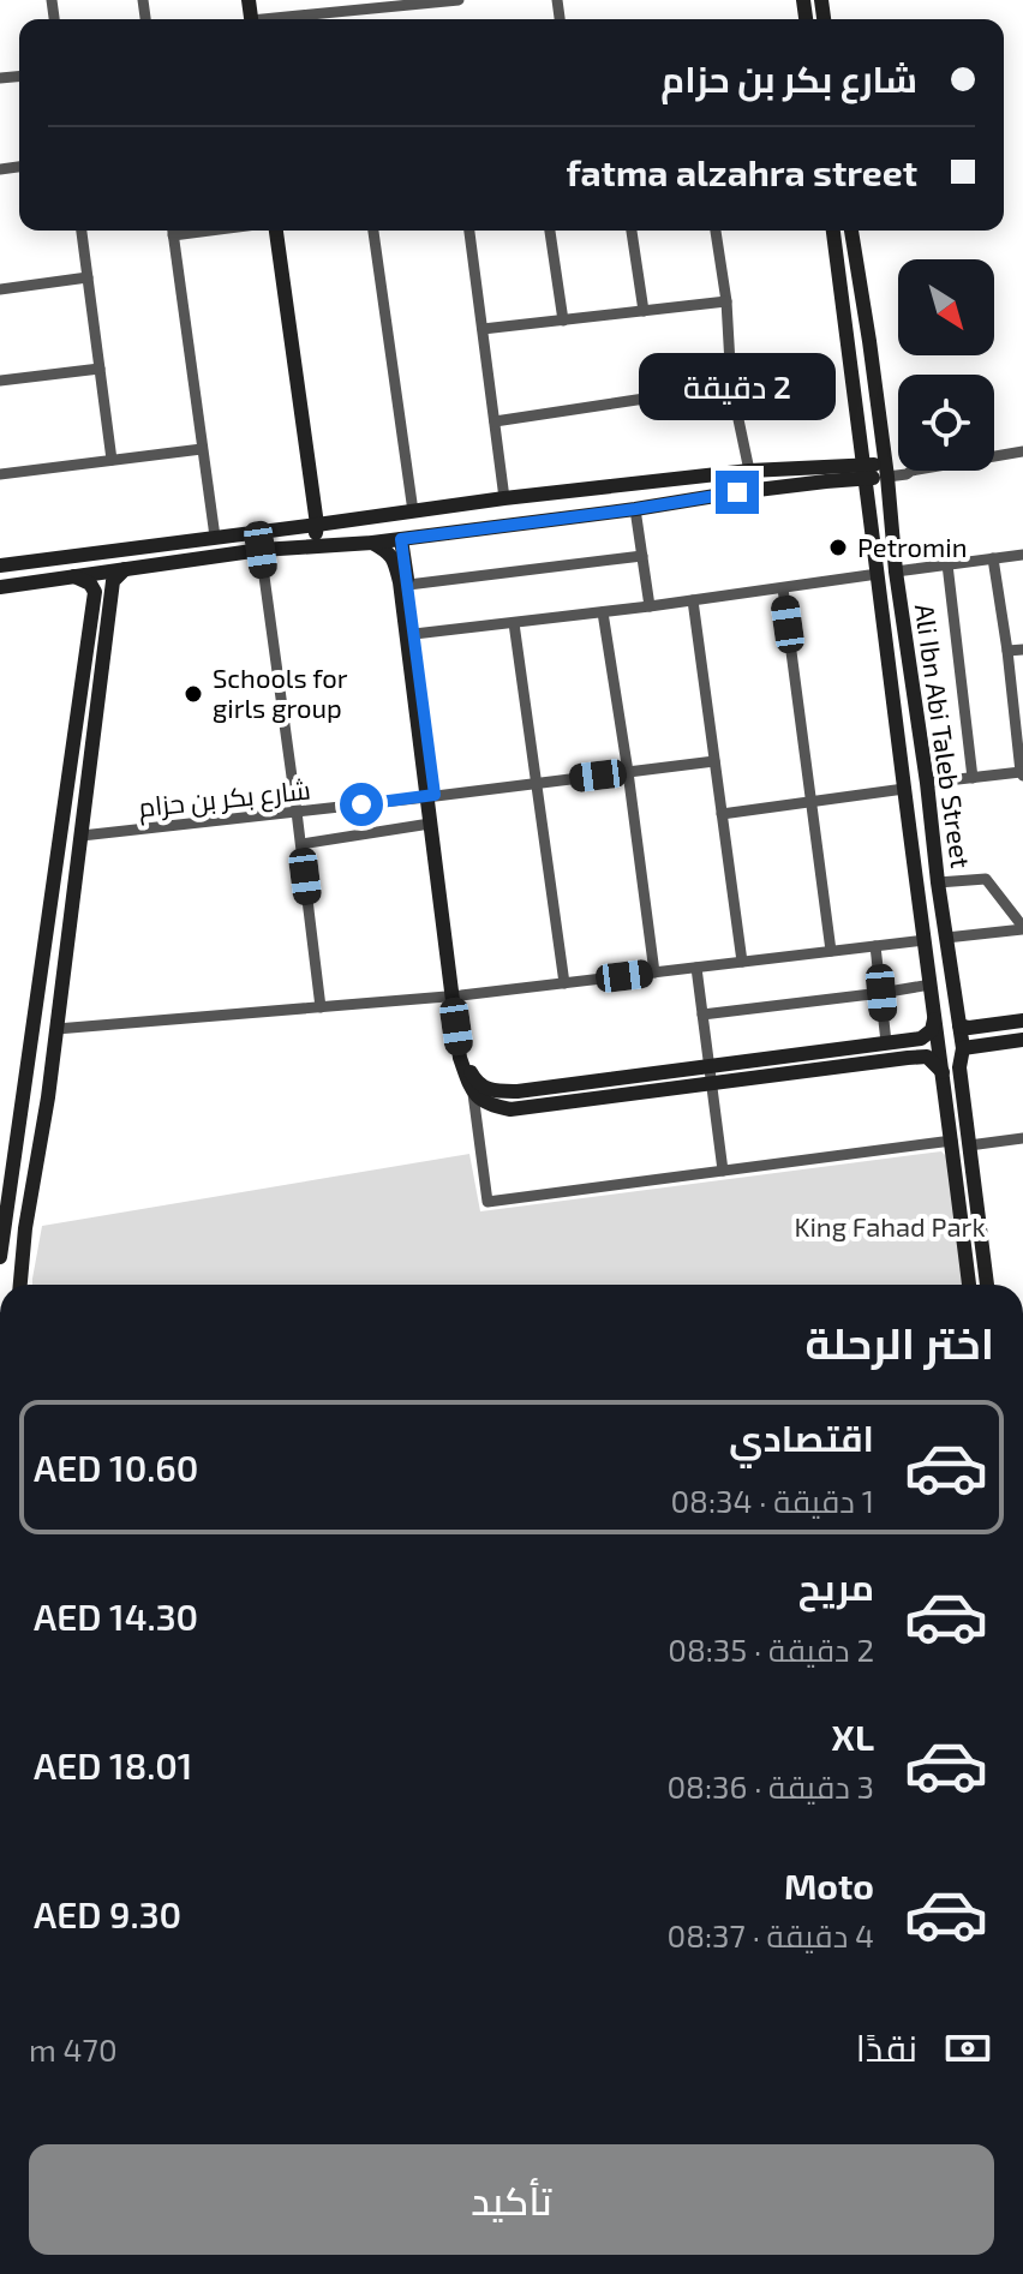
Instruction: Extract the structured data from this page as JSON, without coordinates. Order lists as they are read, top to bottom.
{
  "streets": {
    "street": ["Ali Ibn Abi Taleb Street", "شارع بكر بن حزام"]
  },
  "parks": ["King Fahad Park"],
  "places": ["Petromin", "Schools for girls group"],
  "north": "bottom right",
  "page": {
    "banner": ["شارع بكر بن حزام", "fatma alzahra street"],
    "bubble": "2 دقيقة",
    "heading": "اختر الرحلة",
    "list": [
      {
        "name": "اقتصادي",
        "note": "1 دقيقة · 08:34",
        "value": "AED 10.60"
      },
      {
        "name": "مريح",
        "note": "2 دقيقة · 08:35",
        "value": "AED 14.30"
      },
      {
        "name": "XL",
        "note": "3 دقيقة · 08:36",
        "value": "AED 18.01"
      },
      {
        "name": "Moto",
        "note": "4 دقيقة · 08:37",
        "value": "AED 9.30"
      }
    ],
    "pay": ["نقدًا", "470 m"],
    "buttons": "تأكيد"
  }
}
